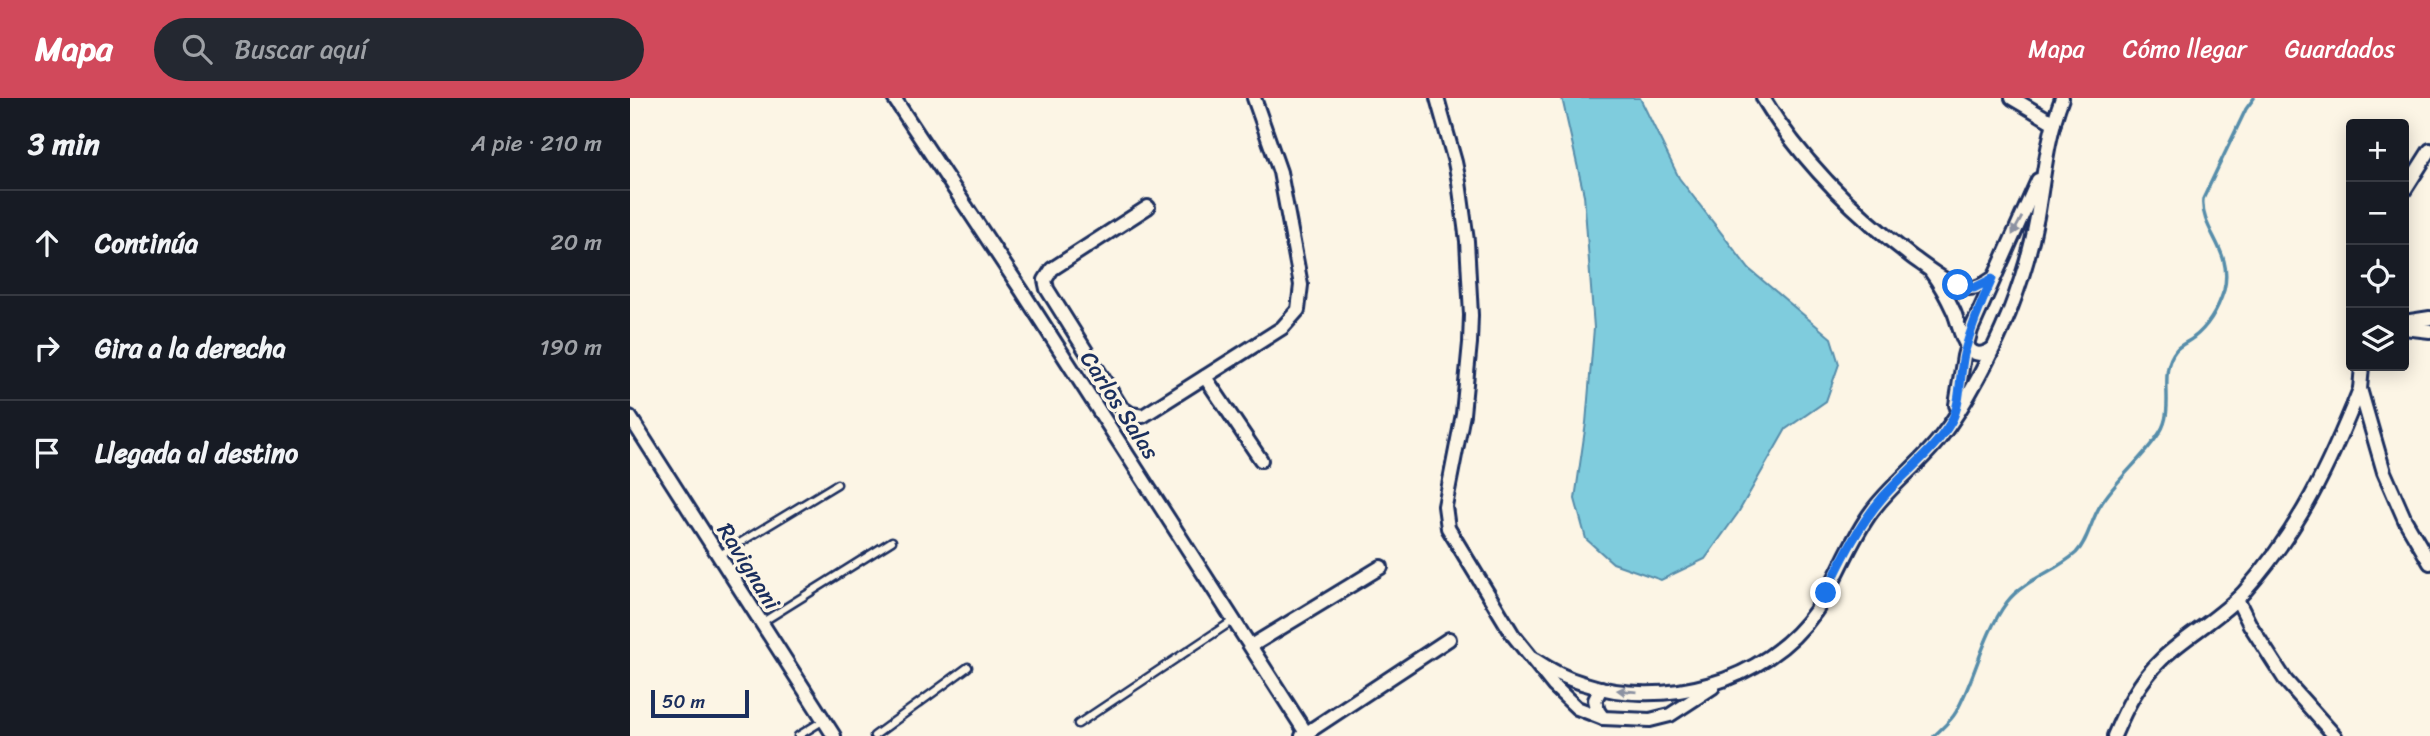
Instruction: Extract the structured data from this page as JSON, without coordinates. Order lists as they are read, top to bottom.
{
  "streets": {
    "street": ["Carlos Salas", "Ravignani"]
  },
  "scale_bar": "50 m",
  "page": {
    "header": "Mapa",
    "search": "Buscar aquí",
    "nav": ["Mapa", "Cómo llegar", "Guardados"],
    "heading": ["3 min", "A pie · 210 m"],
    "map_buttons": ["+", "−"],
    "list": [
      ["Continúa", "20 m"],
      ["Gira a la derecha", "190 m"],
      "Llegada al destino"
    ],
    "scale": "50 m"
  }
}
